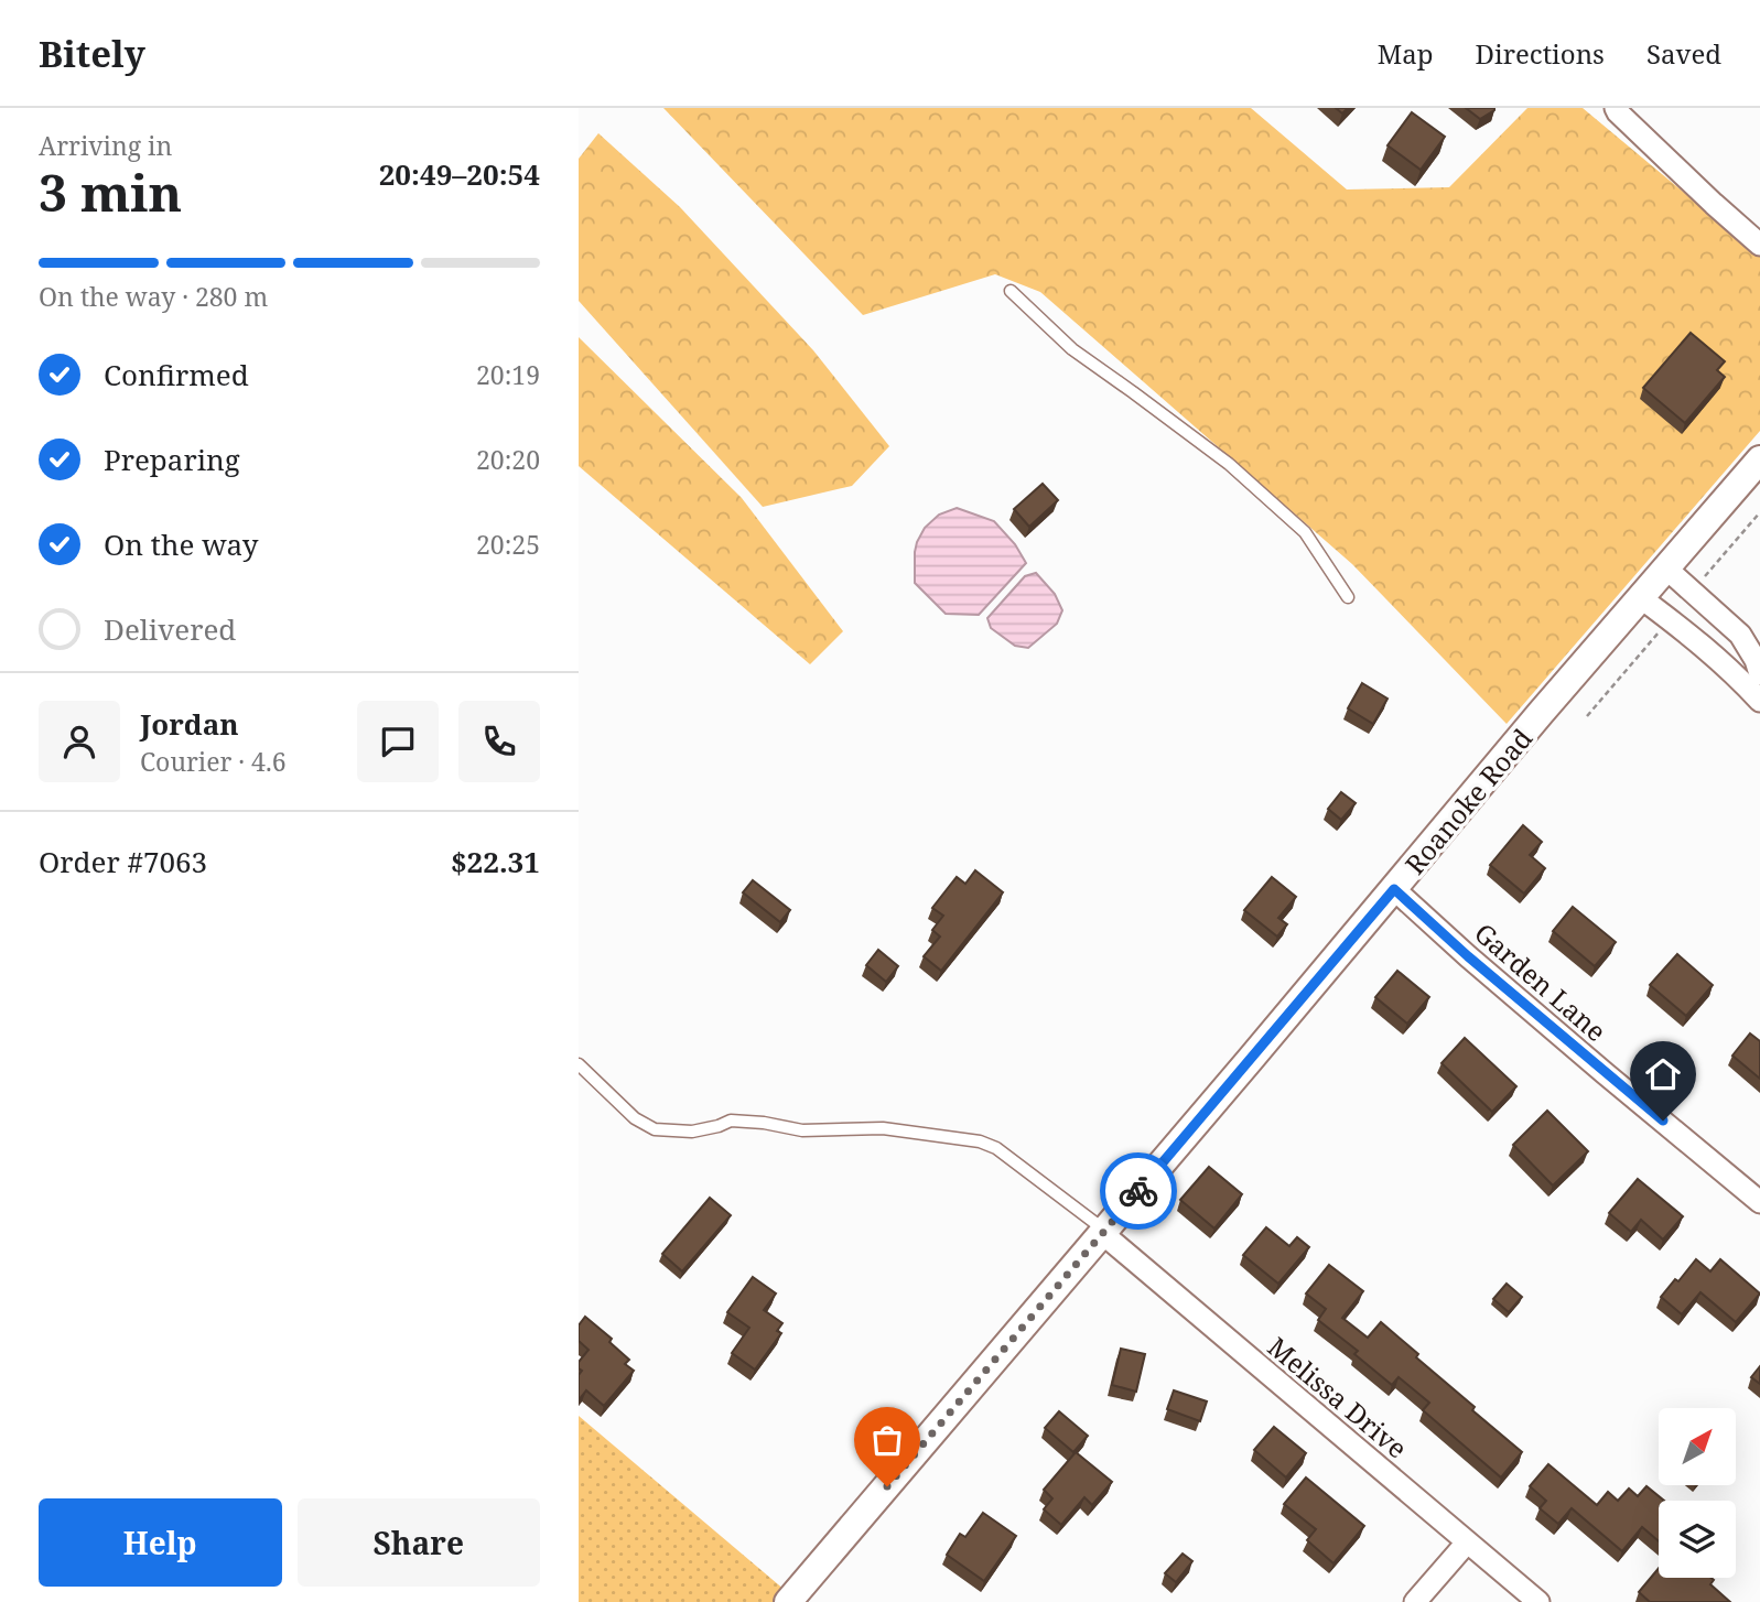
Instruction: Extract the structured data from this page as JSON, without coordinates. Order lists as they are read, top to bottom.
{
  "streets": {
    "street": ["Roanoke Road", "Garden Lane", "Melissa Drive"]
  },
  "crossings": [
    ["Roanoke Road", "Garden Lane"],
    ["Roanoke Road", "Melissa Drive"]
  ],
  "north": "top right",
  "page": {
    "header": "Bitely",
    "nav": ["Map", "Directions", "Saved"],
    "heading": ["3 min", "Arriving in", "20:49–20:54"],
    "panel": [
      "Jordan",
      "Courier · 4.6",
      "Order #7063",
      "$22.31"
    ],
    "bar": "On the way · 280 m",
    "list": [
      ["Confirmed", "20:19"],
      ["Preparing", "20:20"],
      ["On the way", "20:25"],
      "Delivered"
    ],
    "buttons": ["Help", "Share"]
  }
}
